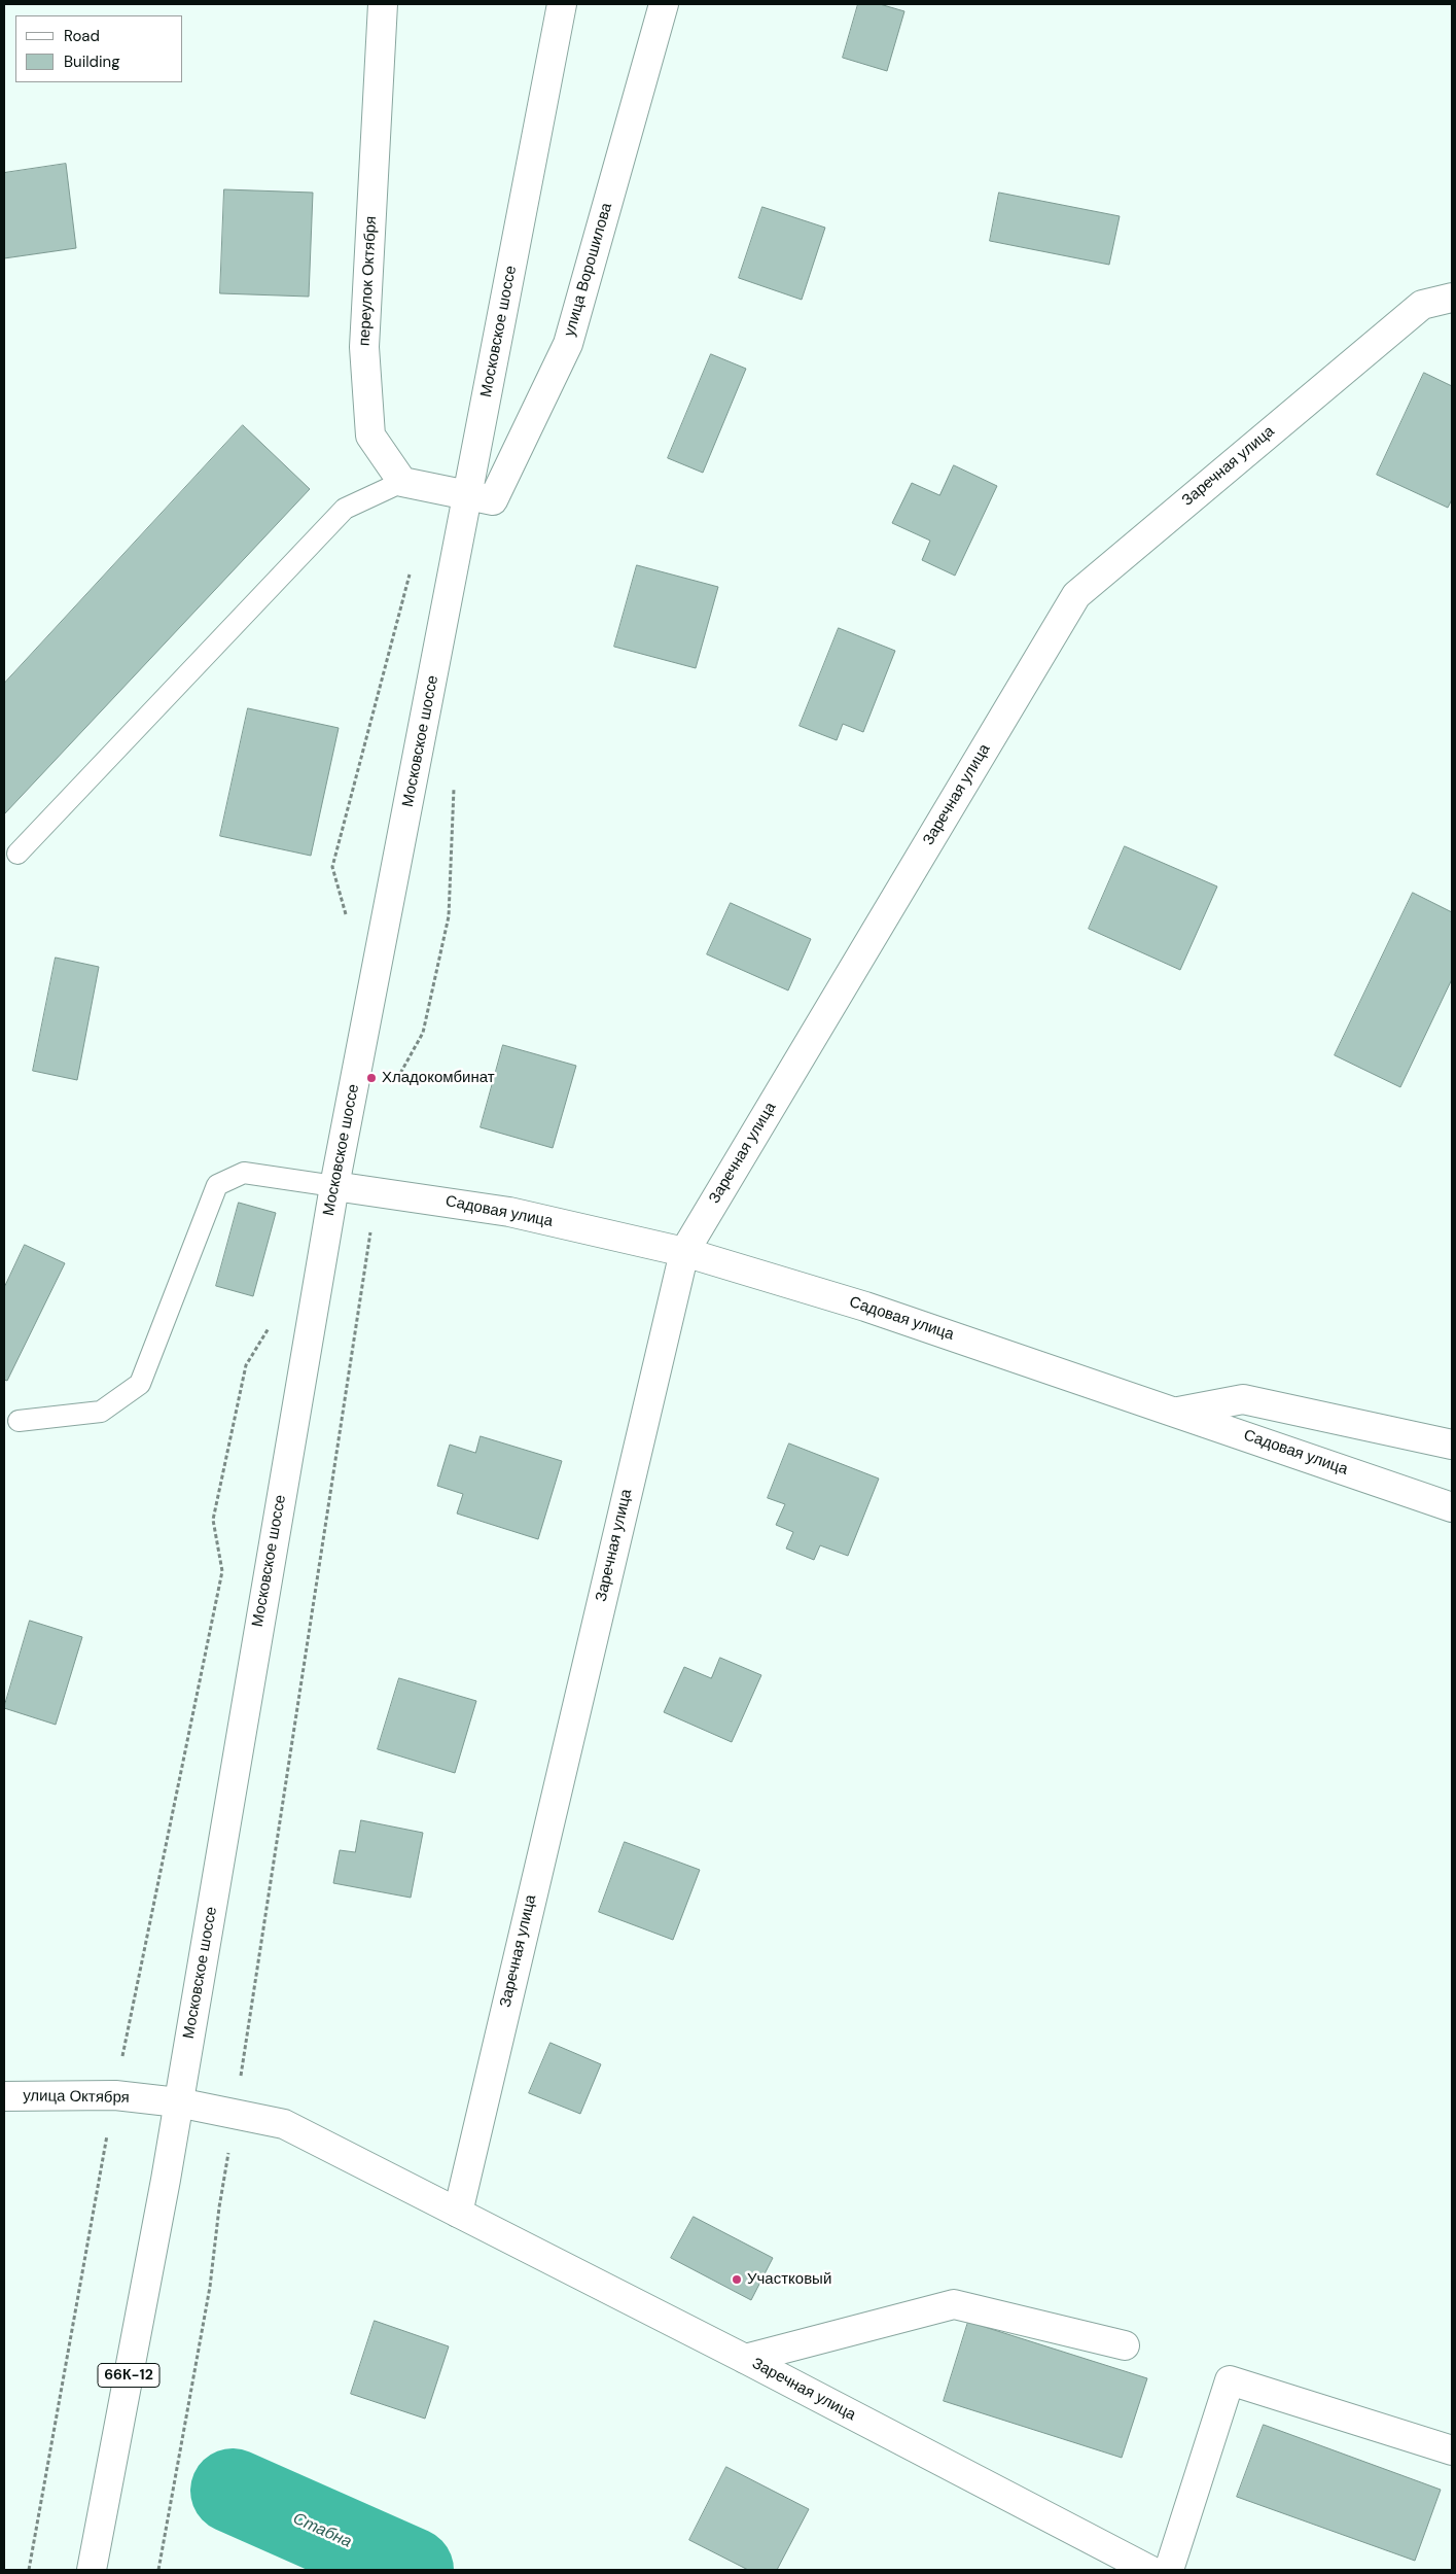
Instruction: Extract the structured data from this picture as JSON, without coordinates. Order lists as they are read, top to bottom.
{
  "streets": {
    "street": [
      "улица Ворошилова",
      "переулок Октября",
      "Московское шоссе",
      "Заречная улица",
      "Садовая улица",
      "улица Октября",
      "66К-12"
    ]
  },
  "crossings": [
    ["улица Ворошилова", "Московское шоссе"],
    ["Московское шоссе", "Заречная улица"],
    ["Московское шоссе", "Садовая улица"],
    ["Московское шоссе", "улица Октября"],
    ["Заречная улица", "Садовая улица"],
    ["Заречная улица", "улица Октября"]
  ],
  "water": ["Стабна"],
  "places": ["Хладокомбинат", "Участковый"],
  "legend": ["Road", "Building"]
}
